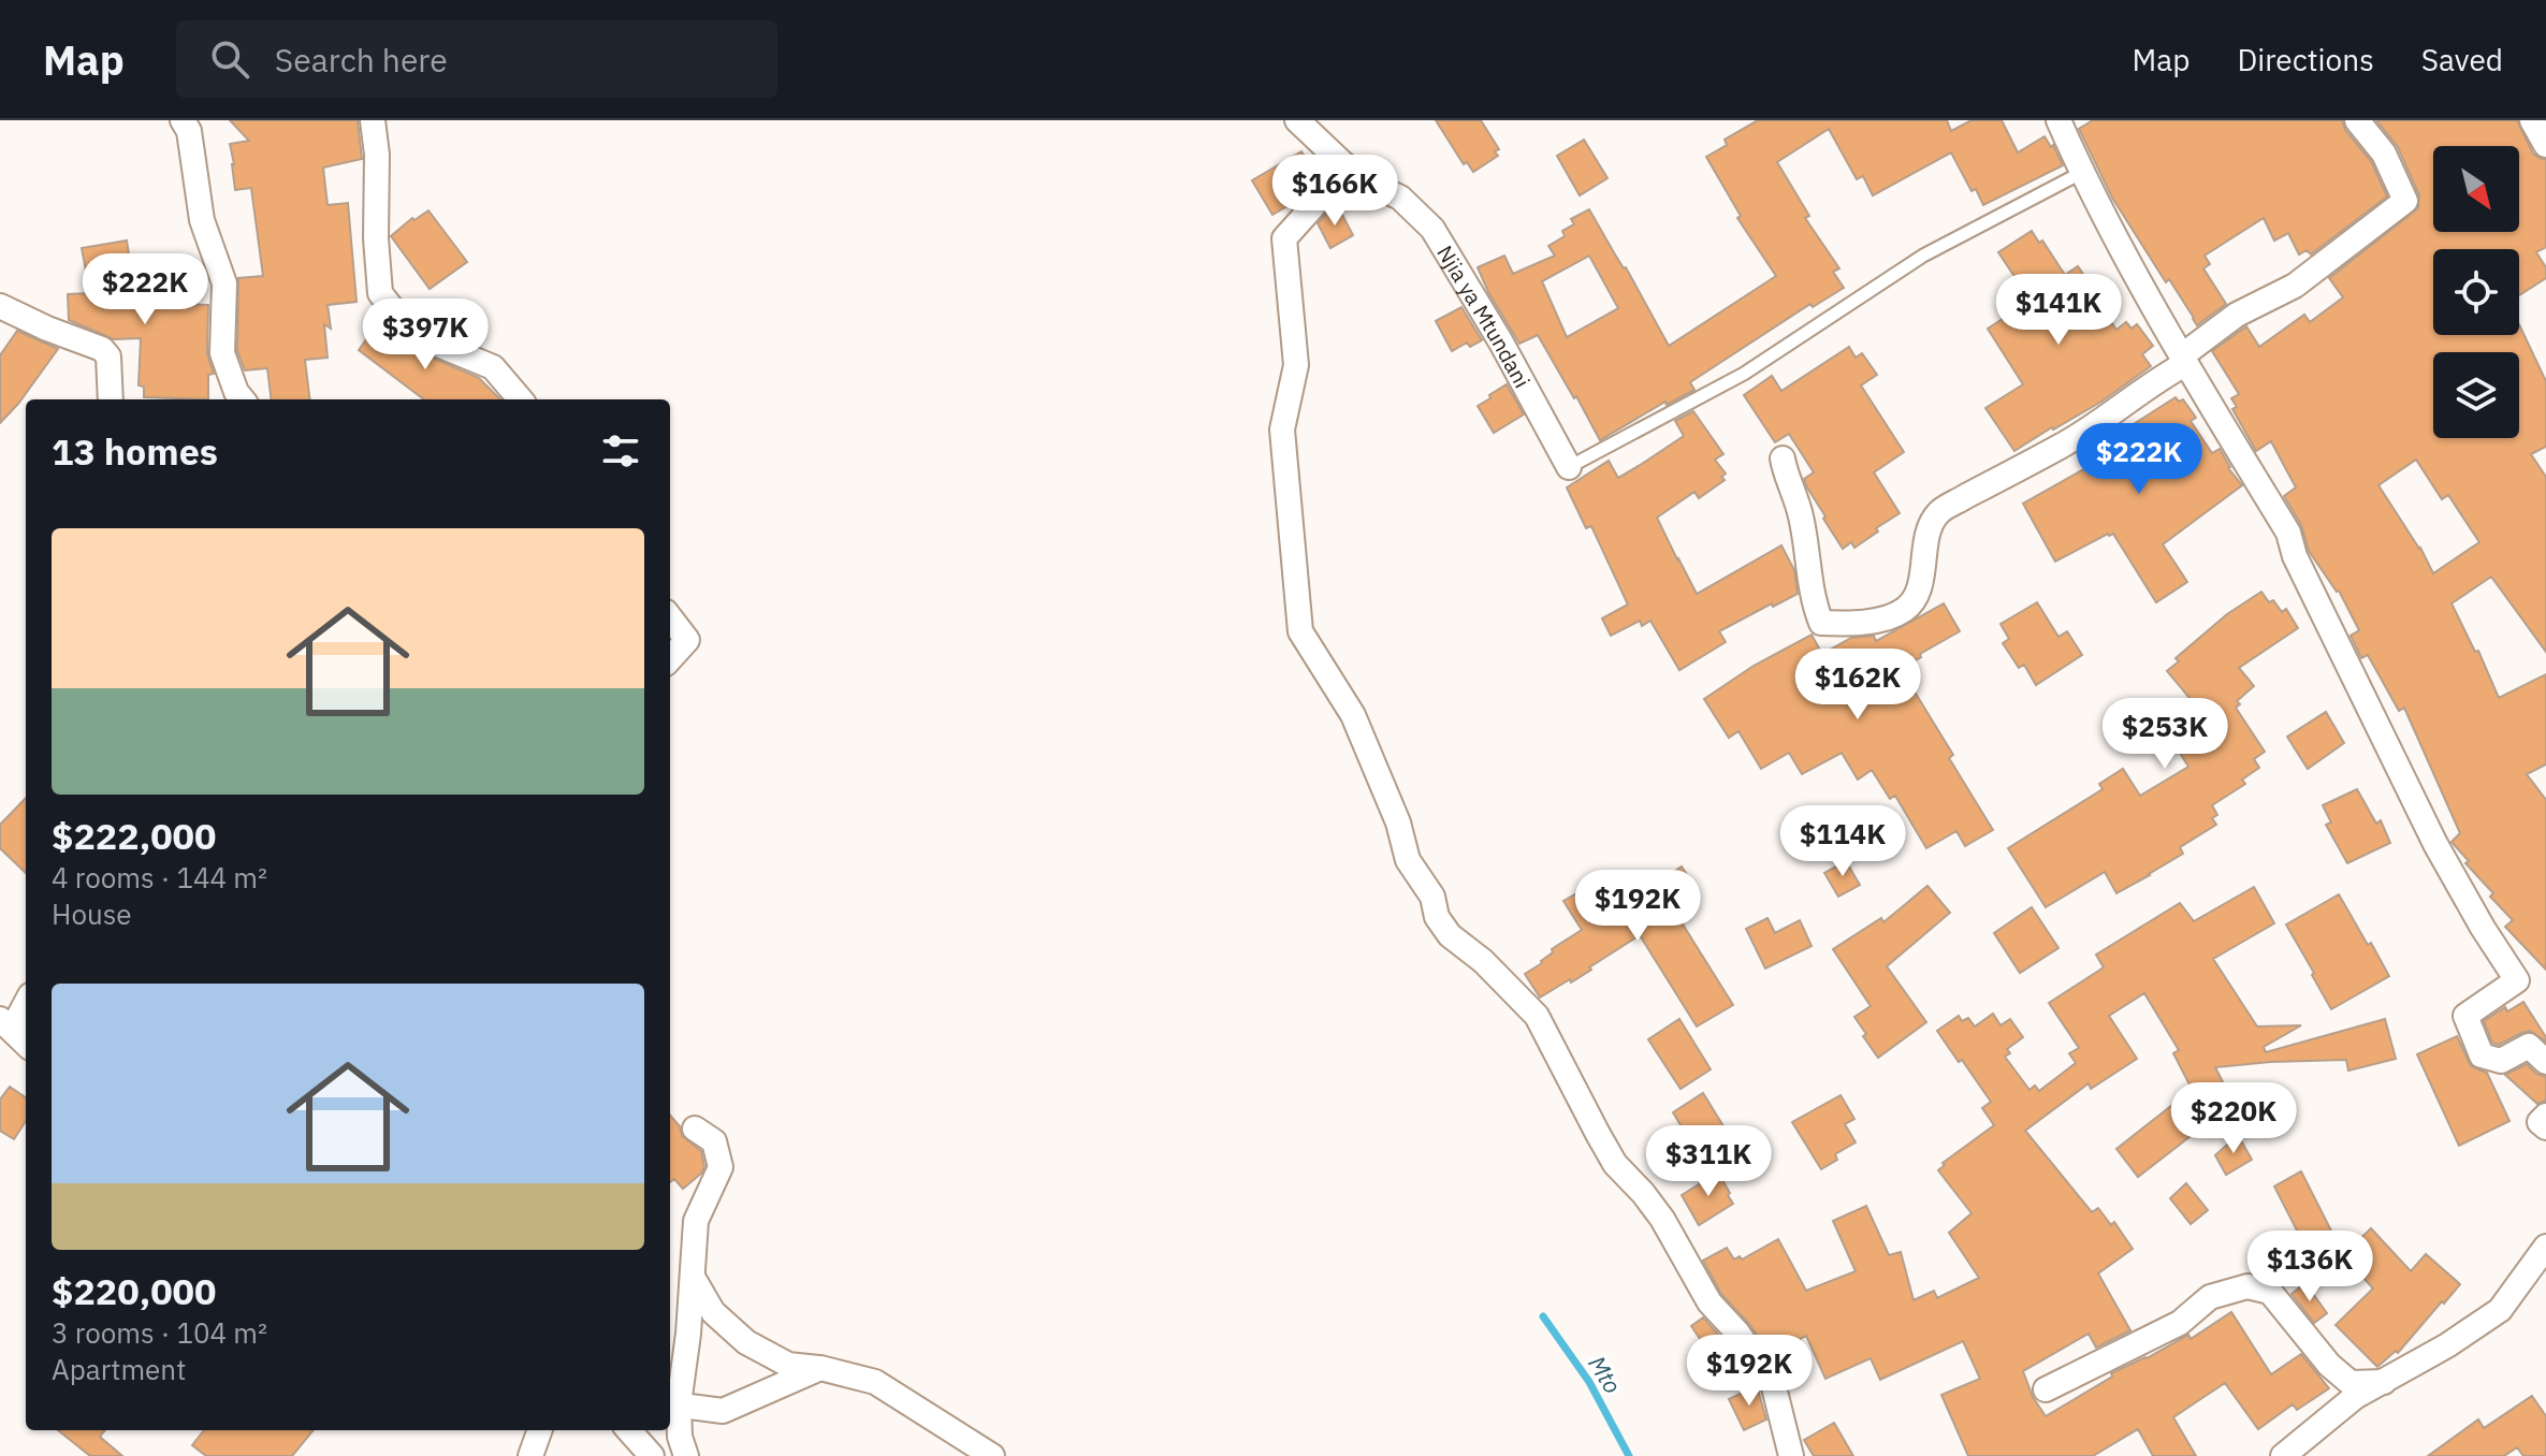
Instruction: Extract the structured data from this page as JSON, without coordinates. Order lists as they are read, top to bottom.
{
  "streets": {
    "street": ["Njia ya Mtundani"]
  },
  "water": ["Mto"],
  "north": "bottom right",
  "page": {
    "header": "Map",
    "search": "Search here",
    "nav": ["Map", "Directions", "Saved"],
    "price": [
      "$166K",
      "$222K",
      "$141K",
      "$397K",
      "$222K",
      "$162K",
      "$253K",
      "$114K",
      "$192K",
      "$220K",
      "$311K",
      "$136K",
      "$192K"
    ],
    "heading": "13 homes",
    "list": [
      {
        "name": "$222,000",
        "note": "4 rooms · 144 m² · House"
      },
      {
        "name": "$220,000",
        "note": "3 rooms · 104 m² · Apartment"
      }
    ]
  }
}
